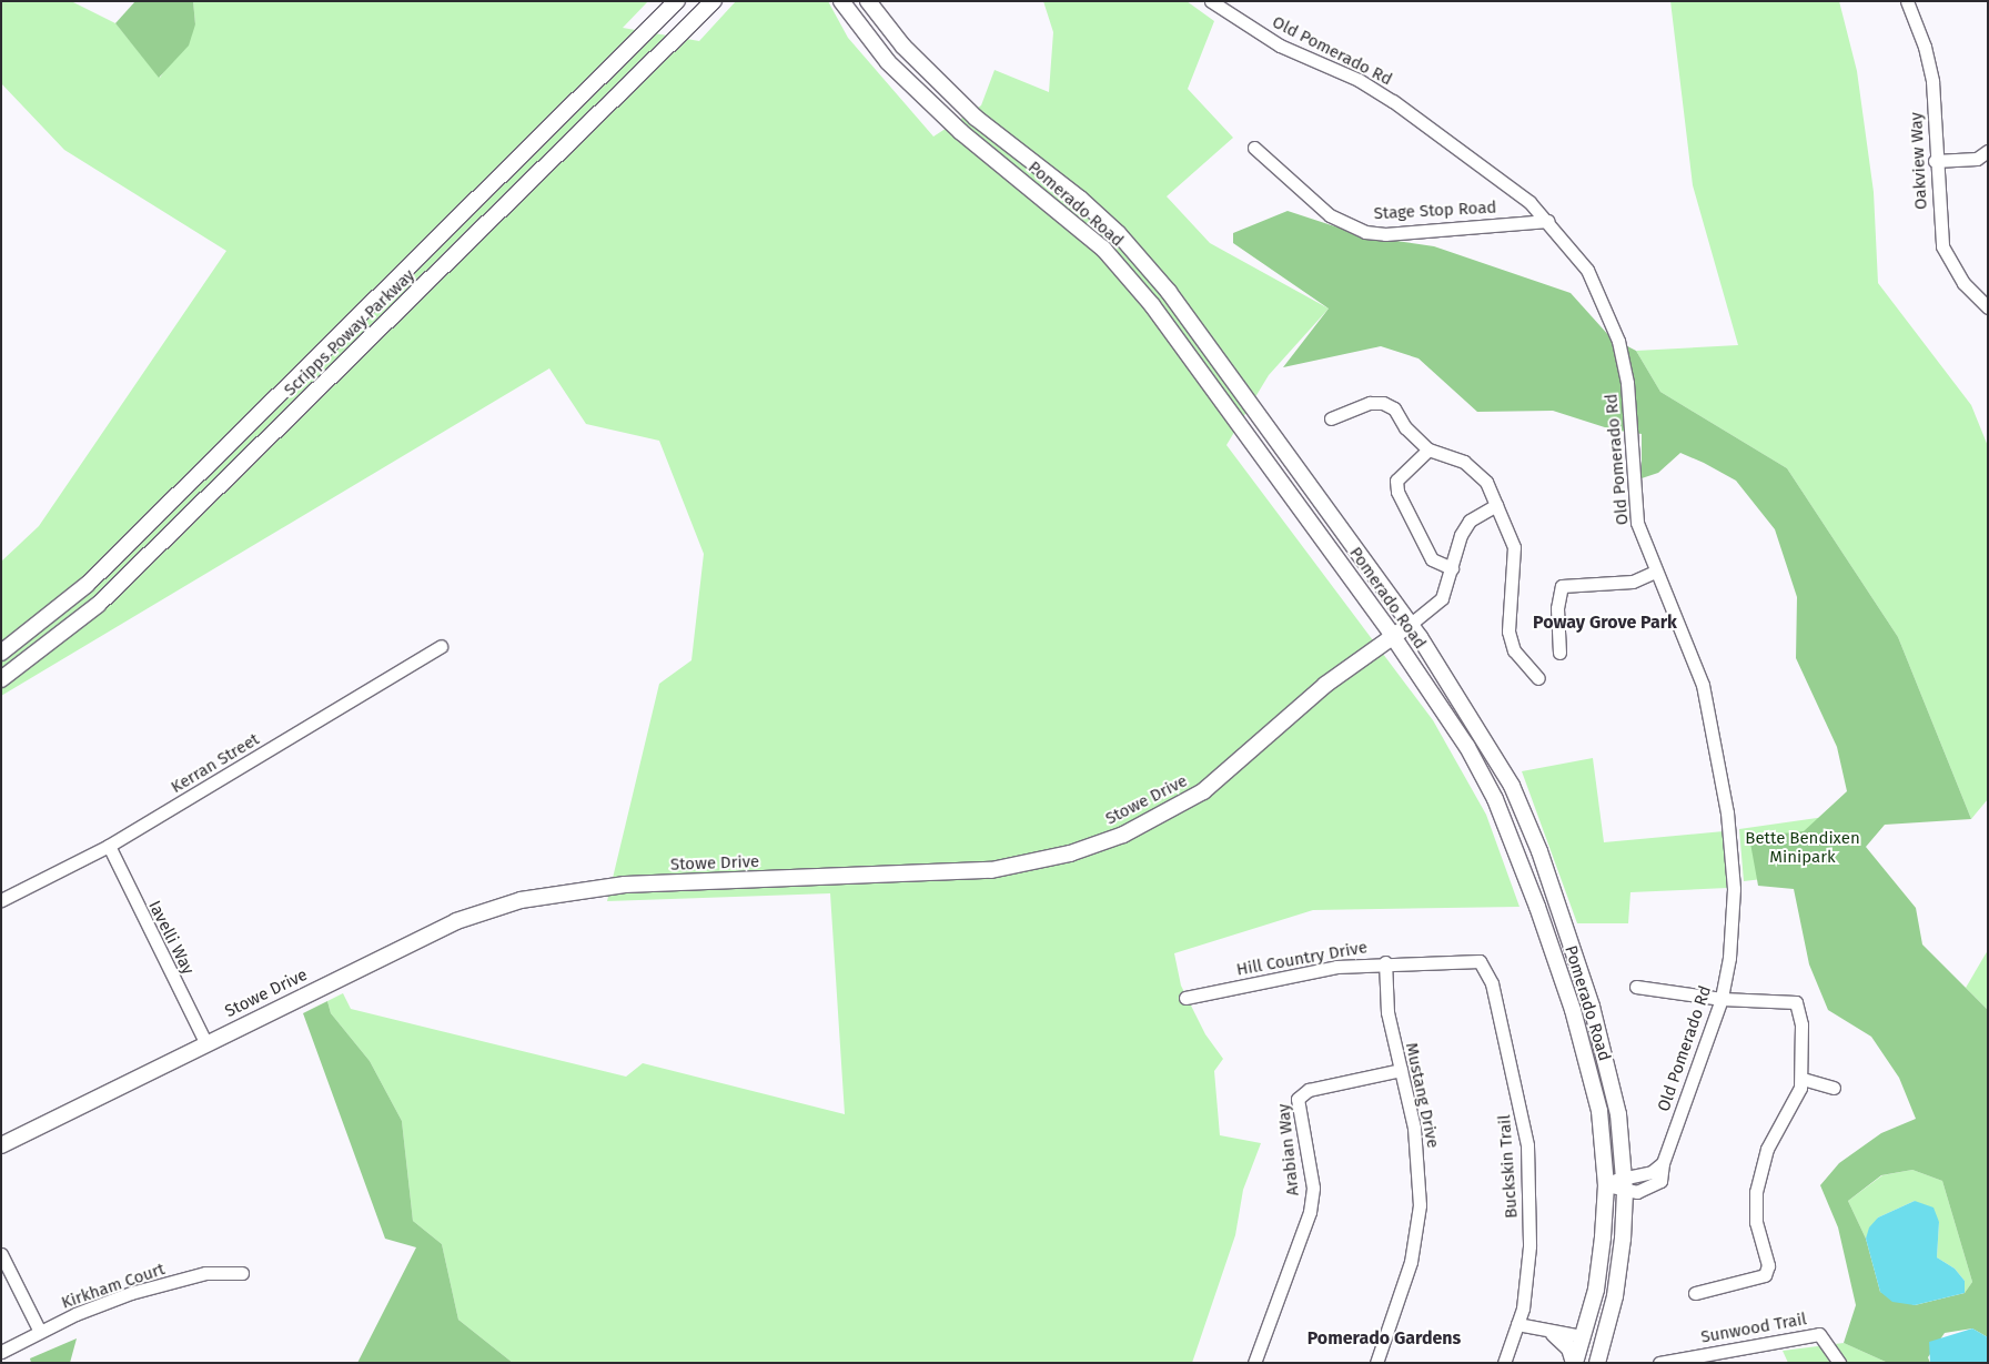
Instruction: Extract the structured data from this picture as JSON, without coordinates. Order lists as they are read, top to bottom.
{
  "streets": {
    "main road": ["Pomerado Road", "Scripps Poway Parkway", "Stowe Drive"],
    "street": [
      "Old Pomerado Rd",
      "Oakview Way",
      "Stage Stop Road",
      "Kerran Street",
      "Iavelli Way",
      "Hill Country Drive",
      "Mustang Drive",
      "Arabian Way",
      "Buckskin Trail",
      "Kirkham Court",
      "Sunwood Trail"
    ]
  },
  "crossings": [
    ["Old Pomerado Rd", "Pomerado Road"],
    ["Old Pomerado Rd", "Stage Stop Road"],
    ["Pomerado Road", "Stowe Drive"],
    ["Kerran Street", "Iavelli Way"],
    ["Stowe Drive", "Iavelli Way"],
    ["Hill Country Drive", "Mustang Drive"],
    ["Hill Country Drive", "Buckskin Trail"],
    ["Mustang Drive", "Arabian Way"]
  ],
  "districts": ["Poway Grove Park", "Pomerado Gardens"],
  "parks": ["Bette Bendixen Minipark"]
}
